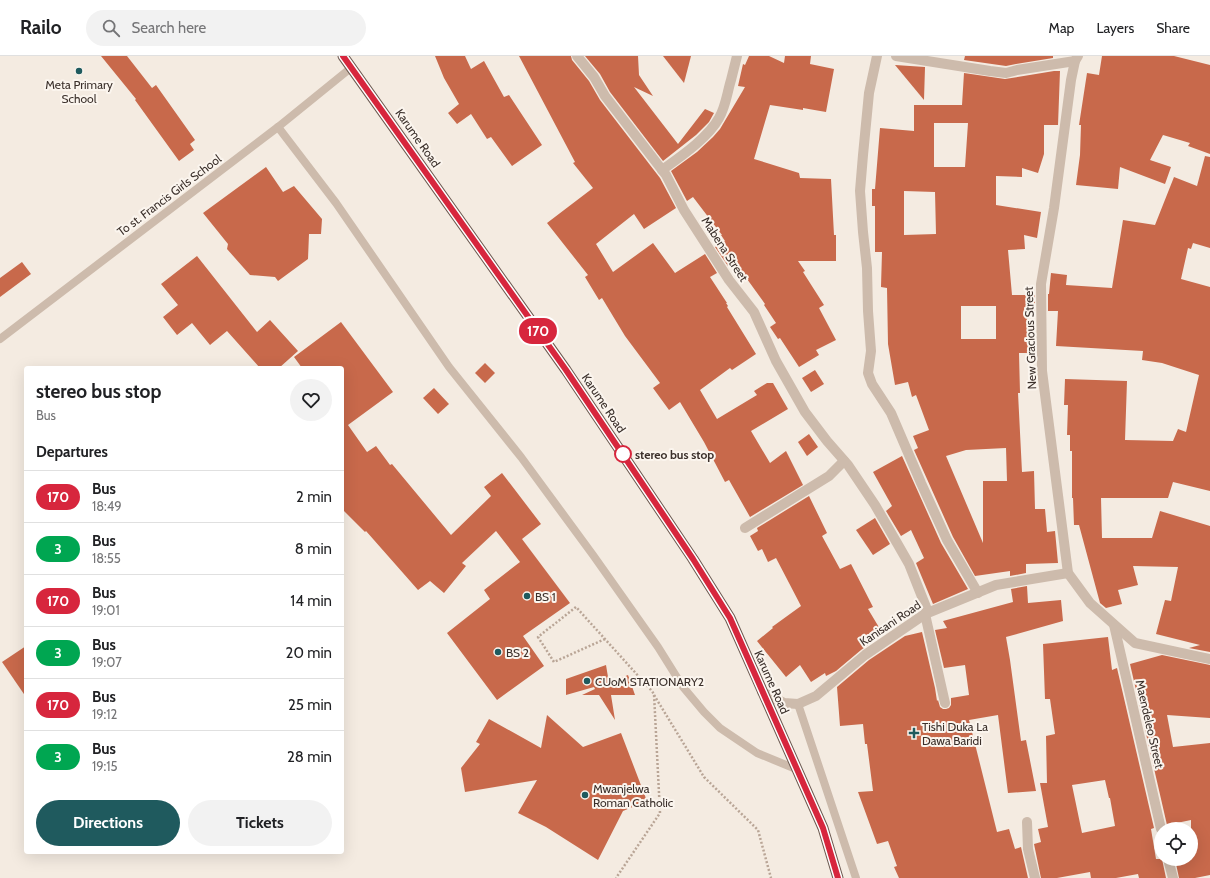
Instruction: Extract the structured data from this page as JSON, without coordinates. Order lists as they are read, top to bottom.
{
  "streets": {
    "highway": ["Karume Road"],
    "street": [
      "Mabena Street",
      "New Gracious Street",
      "Kanisani Road",
      "Maendeleo Street"
    ],
    "lane": ["To st. Francis Girls School"]
  },
  "crossings": [
    ["Karume Road", "To st. Francis Girls School"],
    ["Mabena Street", "Kanisani Road"],
    ["New Gracious Street", "Kanisani Road"]
  ],
  "places": {
    "other": [
      "Meta Primary School",
      "stereo bus stop",
      "BS 1",
      "BS 2",
      "CUoM STATIONARY2",
      "Mwanjelwa Roman Catholic"
    ],
    "health": ["Tishi Duka La Dawa Baridi"]
  },
  "lines": ["bus line 170"],
  "page": {
    "header": "Railo",
    "search": "Search here",
    "nav": ["Map", "Layers", "Share"],
    "on_map": "170",
    "heading": [
      ["stereo bus stop", "Bus"],
      "Departures"
    ],
    "list": [
      {
        "mark": "170",
        "name": "Bus",
        "note": "18:49",
        "value": "2 min"
      },
      {
        "mark": "3",
        "name": "Bus",
        "note": "18:55",
        "value": "8 min"
      },
      {
        "mark": "170",
        "name": "Bus",
        "note": "19:01",
        "value": "14 min"
      },
      {
        "mark": "3",
        "name": "Bus",
        "note": "19:07",
        "value": "20 min"
      },
      {
        "mark": "170",
        "name": "Bus",
        "note": "19:12",
        "value": "25 min"
      },
      {
        "mark": "3",
        "name": "Bus",
        "note": "19:15",
        "value": "28 min"
      }
    ],
    "buttons": ["Directions", "Tickets"]
  }
}
